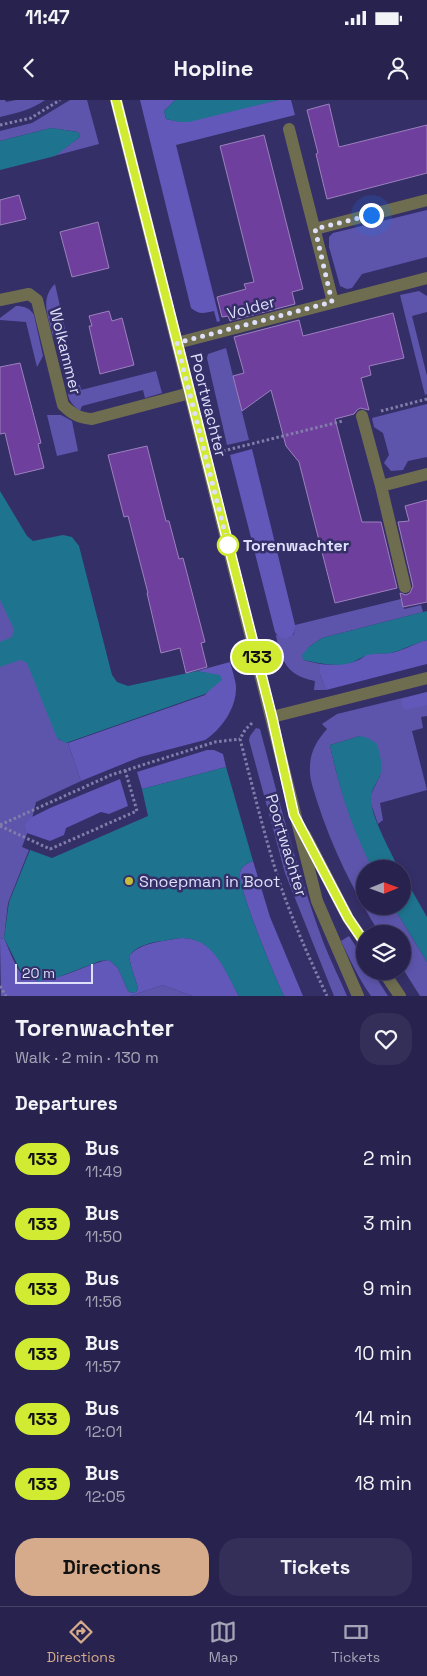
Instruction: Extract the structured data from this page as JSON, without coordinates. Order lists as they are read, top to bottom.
{
  "streets": {
    "street": ["Volder", "Wolkammer", "Poortwachter"]
  },
  "crossings": [
    ["Volder", "Poortwachter"],
    ["Wolkammer", "Poortwachter"]
  ],
  "places": ["Torenwachter", "Snoepman in Boot"],
  "lines": ["bus line 133"],
  "scale_bar": "20 m",
  "north": "right",
  "page": {
    "status": "11:47",
    "header": "Hopline",
    "on_map": "133",
    "scale": "20 m",
    "heading": [
      ["Torenwachter", "Walk · 2 min · 130 m"],
      "Departures"
    ],
    "list": [
      {
        "mark": "133",
        "name": "Bus",
        "note": "11:49",
        "value": "2 min"
      },
      {
        "mark": "133",
        "name": "Bus",
        "note": "11:50",
        "value": "3 min"
      },
      {
        "mark": "133",
        "name": "Bus",
        "note": "11:56",
        "value": "9 min"
      },
      {
        "mark": "133",
        "name": "Bus",
        "note": "11:57",
        "value": "10 min"
      },
      {
        "mark": "133",
        "name": "Bus",
        "note": "12:01",
        "value": "14 min"
      },
      {
        "mark": "133",
        "name": "Bus",
        "note": "12:05",
        "value": "18 min"
      }
    ],
    "buttons": ["Directions", "Tickets"],
    "tabs": ["Directions", "Map", "Tickets"]
  }
}
